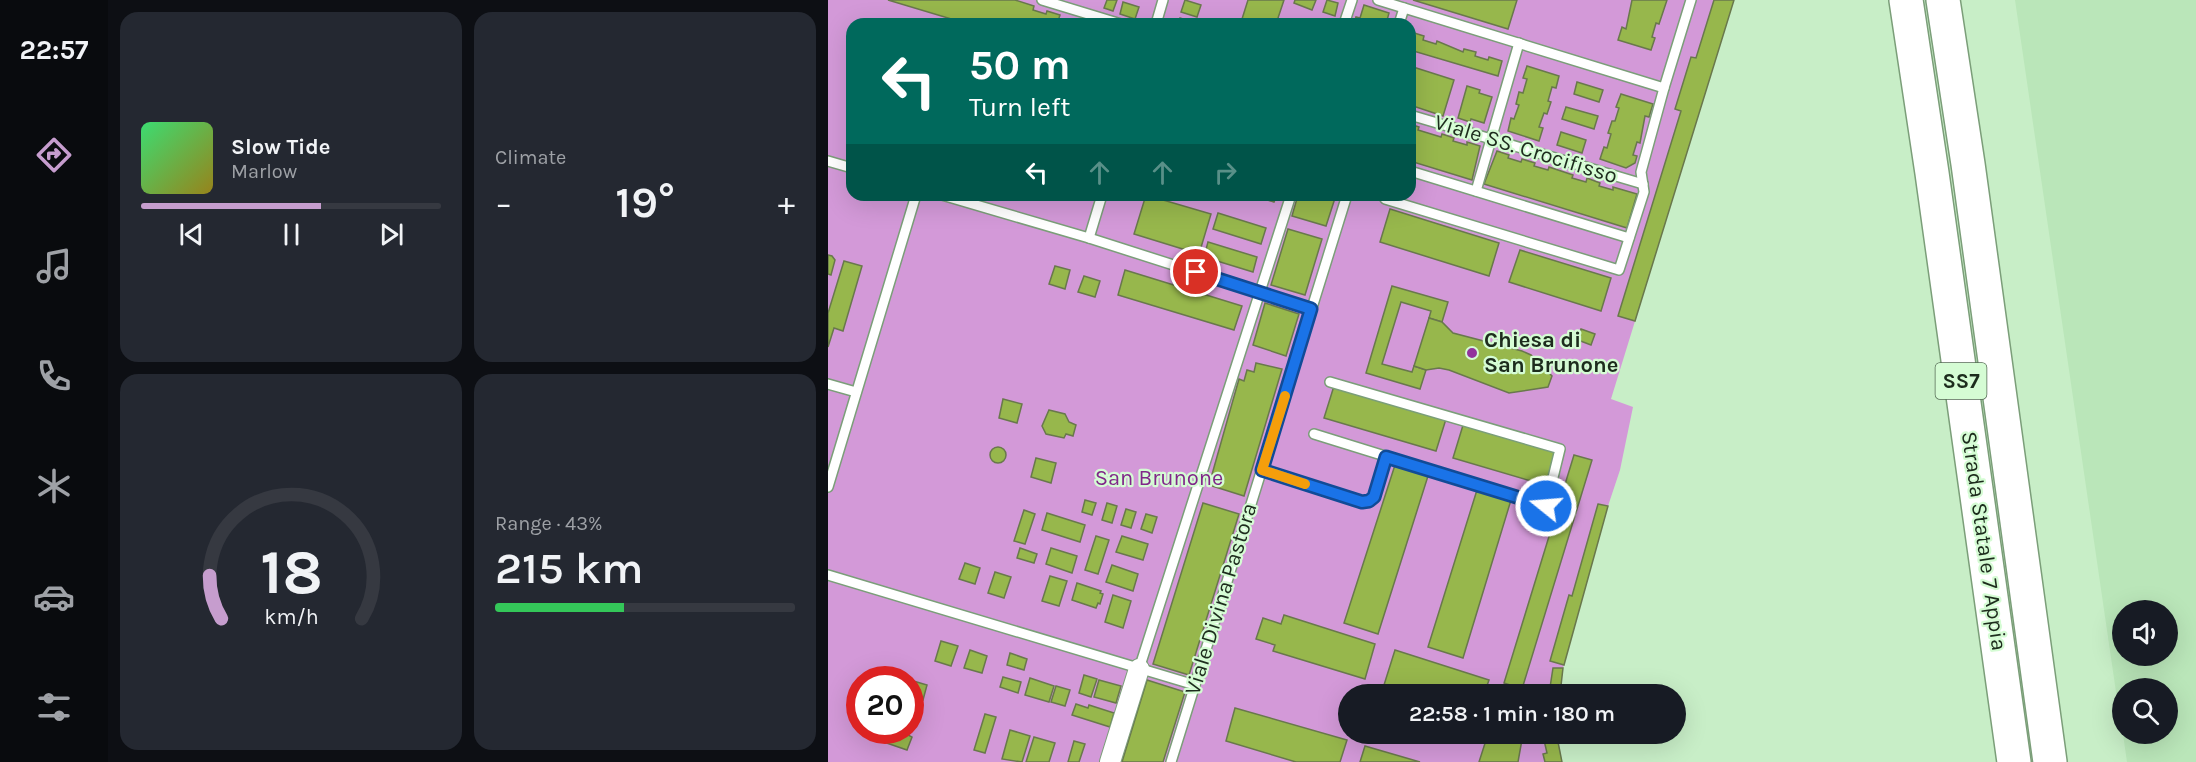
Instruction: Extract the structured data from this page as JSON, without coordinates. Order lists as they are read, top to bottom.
{
  "streets": {
    "highway": ["SS7", "Strada Statale 7 Appia"],
    "lane": ["Viale SS. Crocifisso", "Viale Divina Pastora"]
  },
  "parks": ["San Brunone"],
  "places": ["Chiesa di San Brunone"],
  "page": {
    "tabs": "22:57",
    "tile": [
      "Climate",
      ["Range · 43%", "215 km"]
    ],
    "turn": ["50 m", "Turn left"],
    "song": ["Slow Tide", "Marlow"],
    "heat": ["−", "19°", "+"],
    "limit": "20",
    "trip": "22:58 · 1 min · 180 m",
    "gauge": ["18", "km/h"]
  }
}
